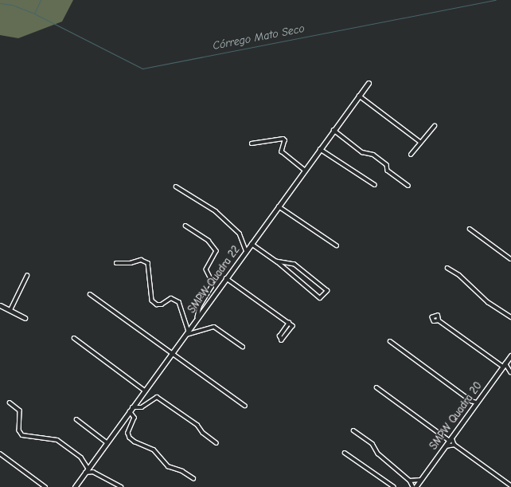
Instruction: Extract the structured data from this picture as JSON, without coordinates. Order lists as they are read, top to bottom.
{
  "streets": {
    "street": ["SMPW Quadra 22", "SMPW Quadra 20"]
  },
  "water": ["Córrego Mato Seco"]
}
